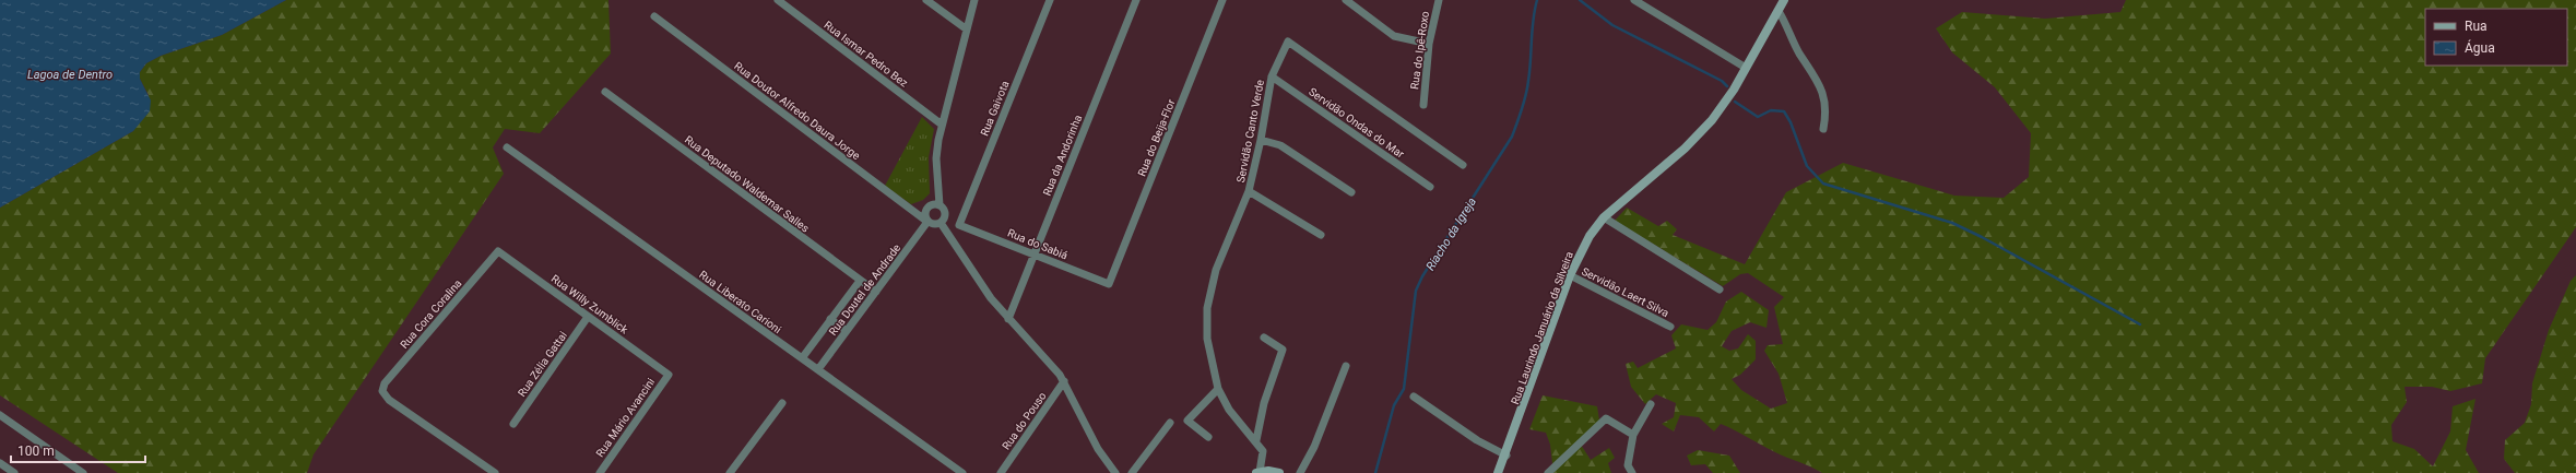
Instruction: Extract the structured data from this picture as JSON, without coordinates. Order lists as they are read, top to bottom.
{
  "streets": {
    "main road": ["Rua Laurindo Januário da Silveira"],
    "street": [
      "Rua do Ipê-Roxo",
      "Rua Ismar Pedro Bez",
      "Rua Gaivota",
      "Rua Doutor Alfredo Daura Jorge",
      "Servidão Ondas do Mar",
      "Servidão Canto Verde",
      "Rua do Beija-Flor",
      "Rua da Andorinha",
      "Rua Deputado Waldemar Salles",
      "Rua do Sabiá",
      "Rua Doutel de Andrade",
      "Servidão Laert Silva",
      "Rua Liberato Carioni",
      "Rua Willy Zumblick",
      "Rua Cora Coralina",
      "Rua Zélia Gattai",
      "Rua Mário Avancini",
      "Rua do Pouso"
    ]
  },
  "crossings": [
    ["Rua Gaivota", "Rua do Sabiá"],
    ["Rua Doutor Alfredo Daura Jorge", "Rua Doutel de Andrade"],
    ["Servidão Ondas do Mar", "Servidão Canto Verde"],
    ["Rua do Beija-Flor", "Rua do Sabiá"],
    ["Rua da Andorinha", "Rua do Sabiá"],
    ["Rua Deputado Waldemar Salles", "Rua Doutel de Andrade"],
    ["Rua Doutel de Andrade", "Rua Liberato Carioni"],
    ["Servidão Laert Silva", "Rua Laurindo Januário da Silveira"],
    ["Rua Willy Zumblick", "Rua Cora Coralina"],
    ["Rua Willy Zumblick", "Rua Zélia Gattai"],
    ["Rua Willy Zumblick", "Rua Mário Avancini"]
  ],
  "water": ["Lagoa de Dentro", "Riacho da Igreja"],
  "legend": ["Rua", "Água"],
  "scale_bar": "100 m"
}
